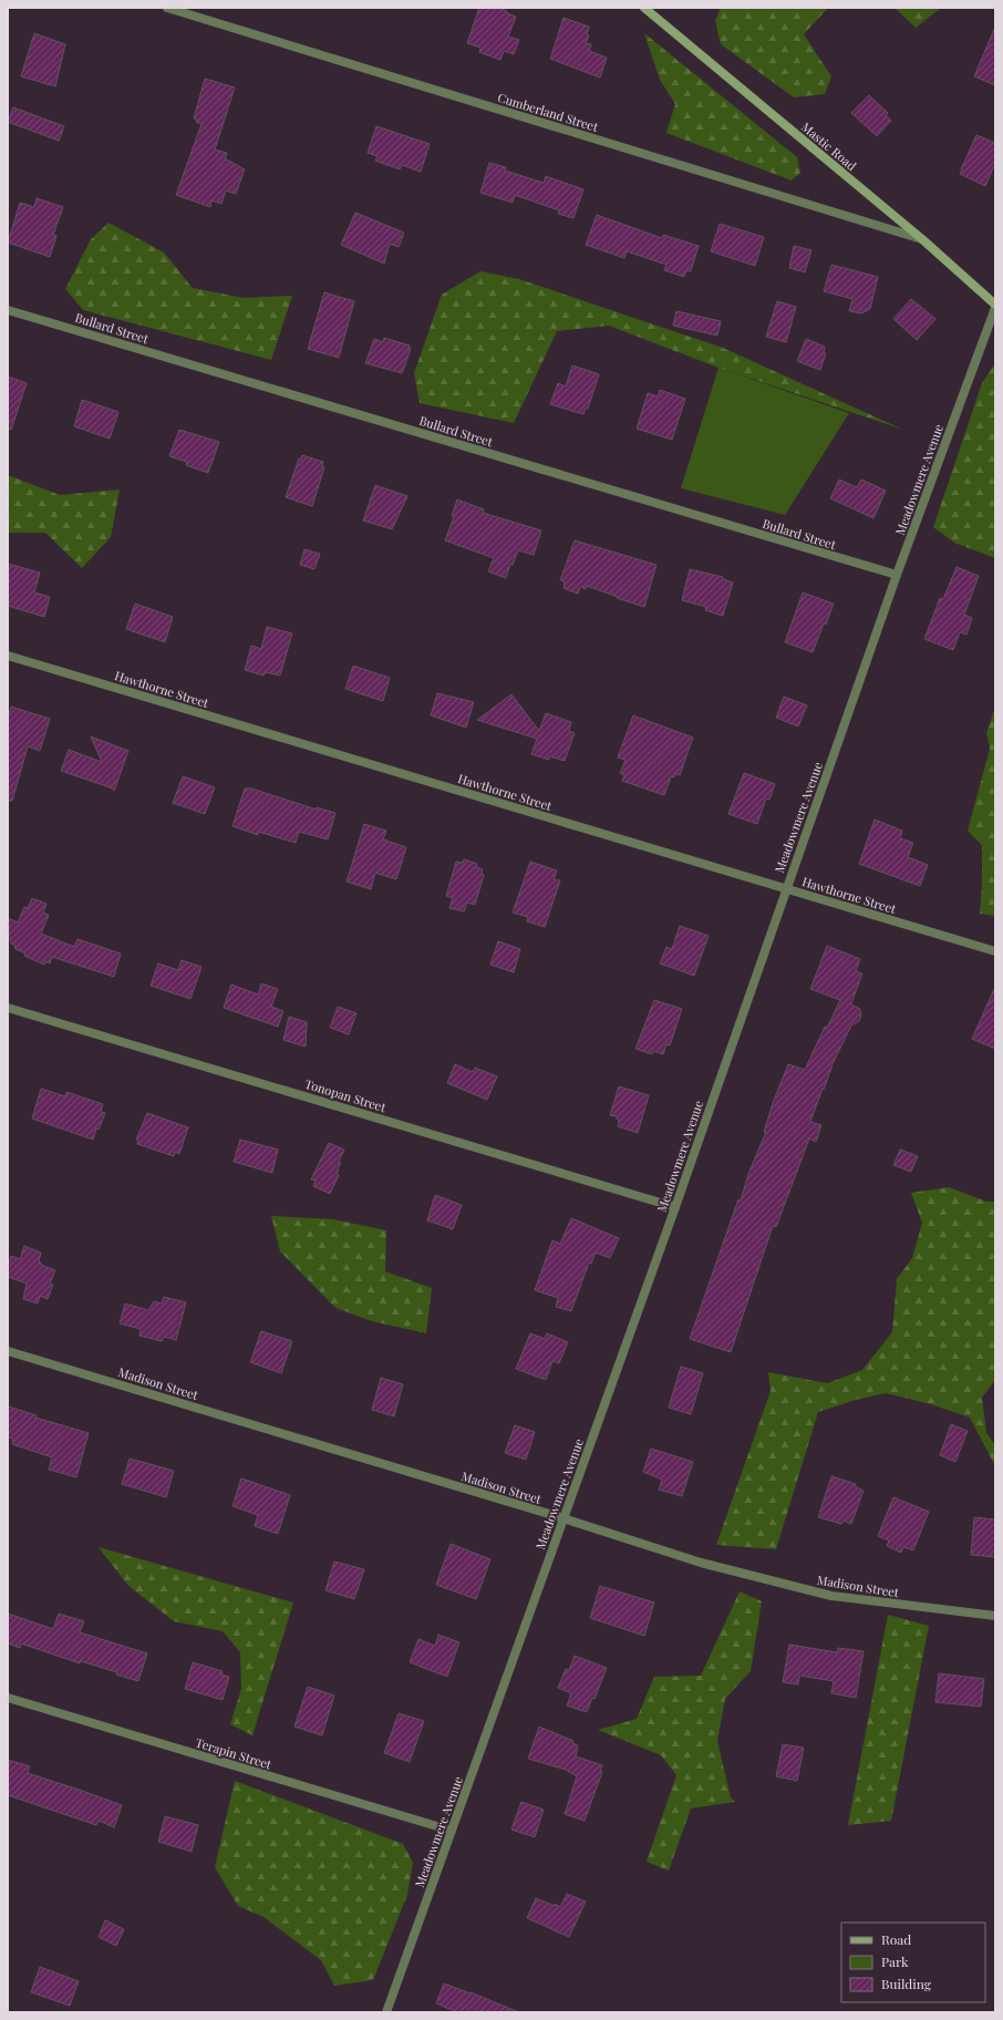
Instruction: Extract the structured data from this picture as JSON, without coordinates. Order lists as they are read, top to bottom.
{
  "streets": {
    "main road": ["Mastic Road"],
    "street": [
      "Cumberland Street",
      "Bullard Street",
      "Meadowmere Avenue",
      "Hawthorne Street",
      "Tonopan Street",
      "Madison Street",
      "Terapin Street"
    ]
  },
  "crossings": [
    ["Cumberland Street", "Mastic Road"],
    ["Mastic Road", "Meadowmere Avenue"],
    ["Bullard Street", "Meadowmere Avenue"],
    ["Meadowmere Avenue", "Hawthorne Street"],
    ["Meadowmere Avenue", "Tonopan Street"],
    ["Meadowmere Avenue", "Madison Street"],
    ["Meadowmere Avenue", "Terapin Street"]
  ],
  "legend": ["Road", "Park", "Building"]
}
